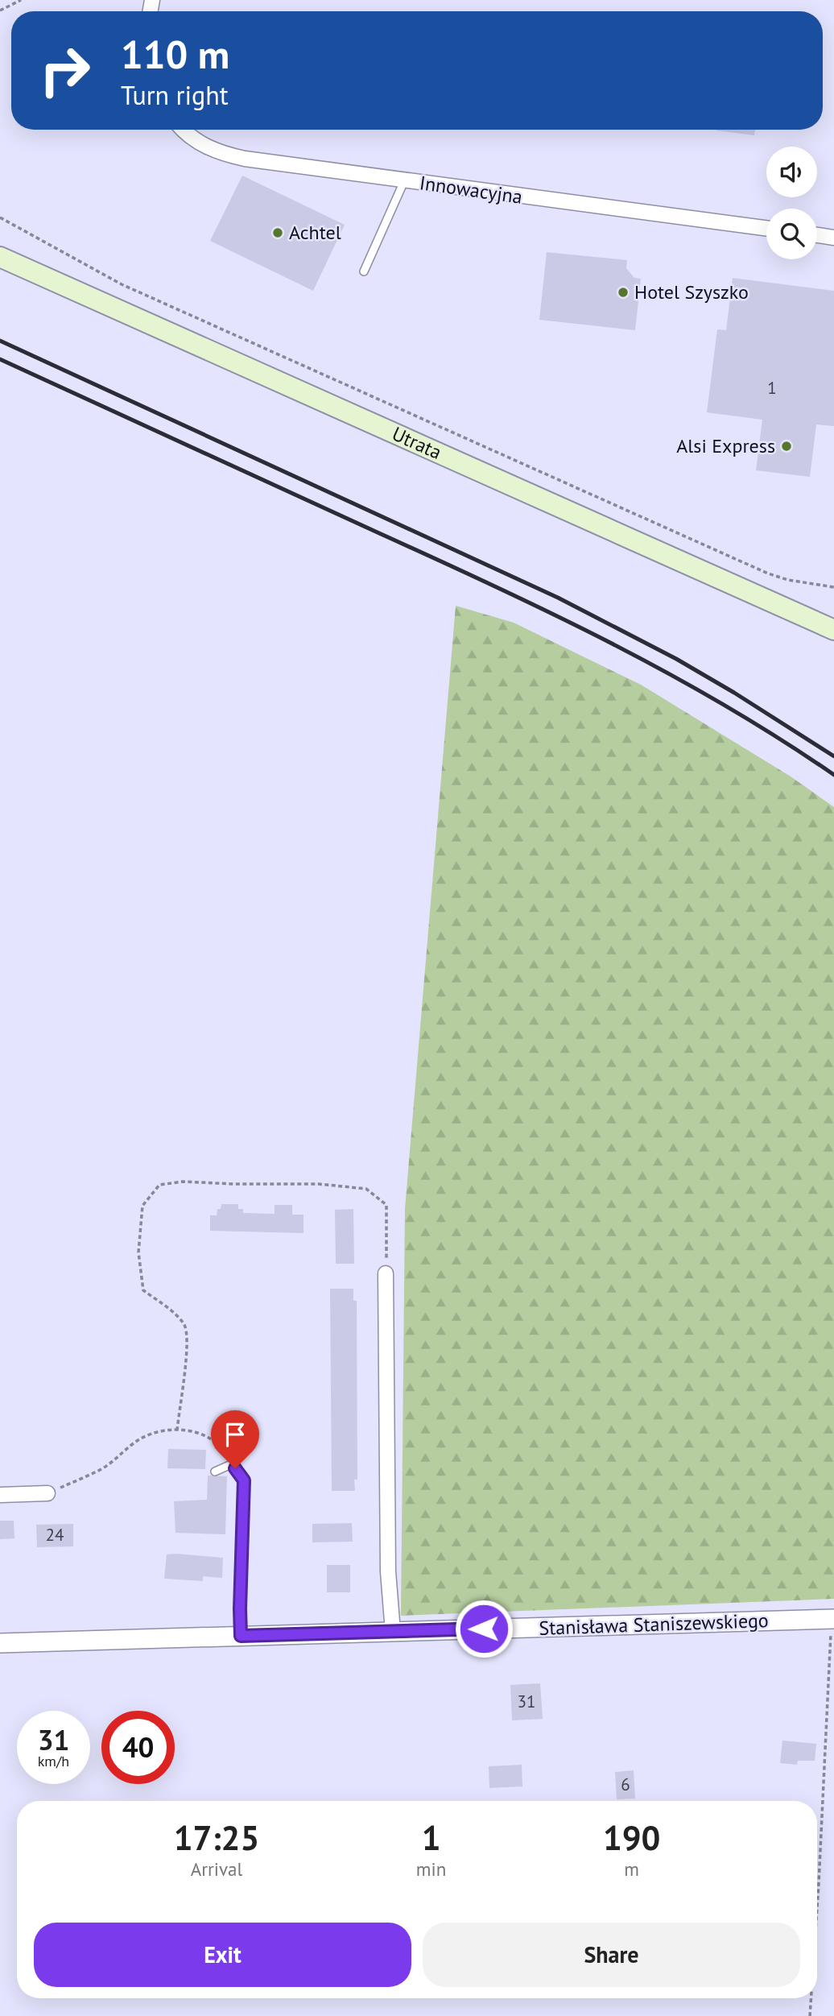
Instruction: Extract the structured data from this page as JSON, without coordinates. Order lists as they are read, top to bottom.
{
  "streets": {
    "main road": ["Utrata"],
    "street": ["Innowacyjna", "Stanisława Staniszewskiego"]
  },
  "places": ["Achtel", "Hotel Szyszko", "Alsi Express"],
  "house_numbers": [
    "1",
    "24",
    "31",
    "6"
  ],
  "page": {
    "turn": ["110 m", "Turn right"],
    "speed": "31 km/h",
    "limit": "40",
    "eta": [
      "17:25",
      "Arrival",
      "1",
      "min",
      "190",
      "m"
    ],
    "buttons": ["Exit", "Share"]
  }
}
